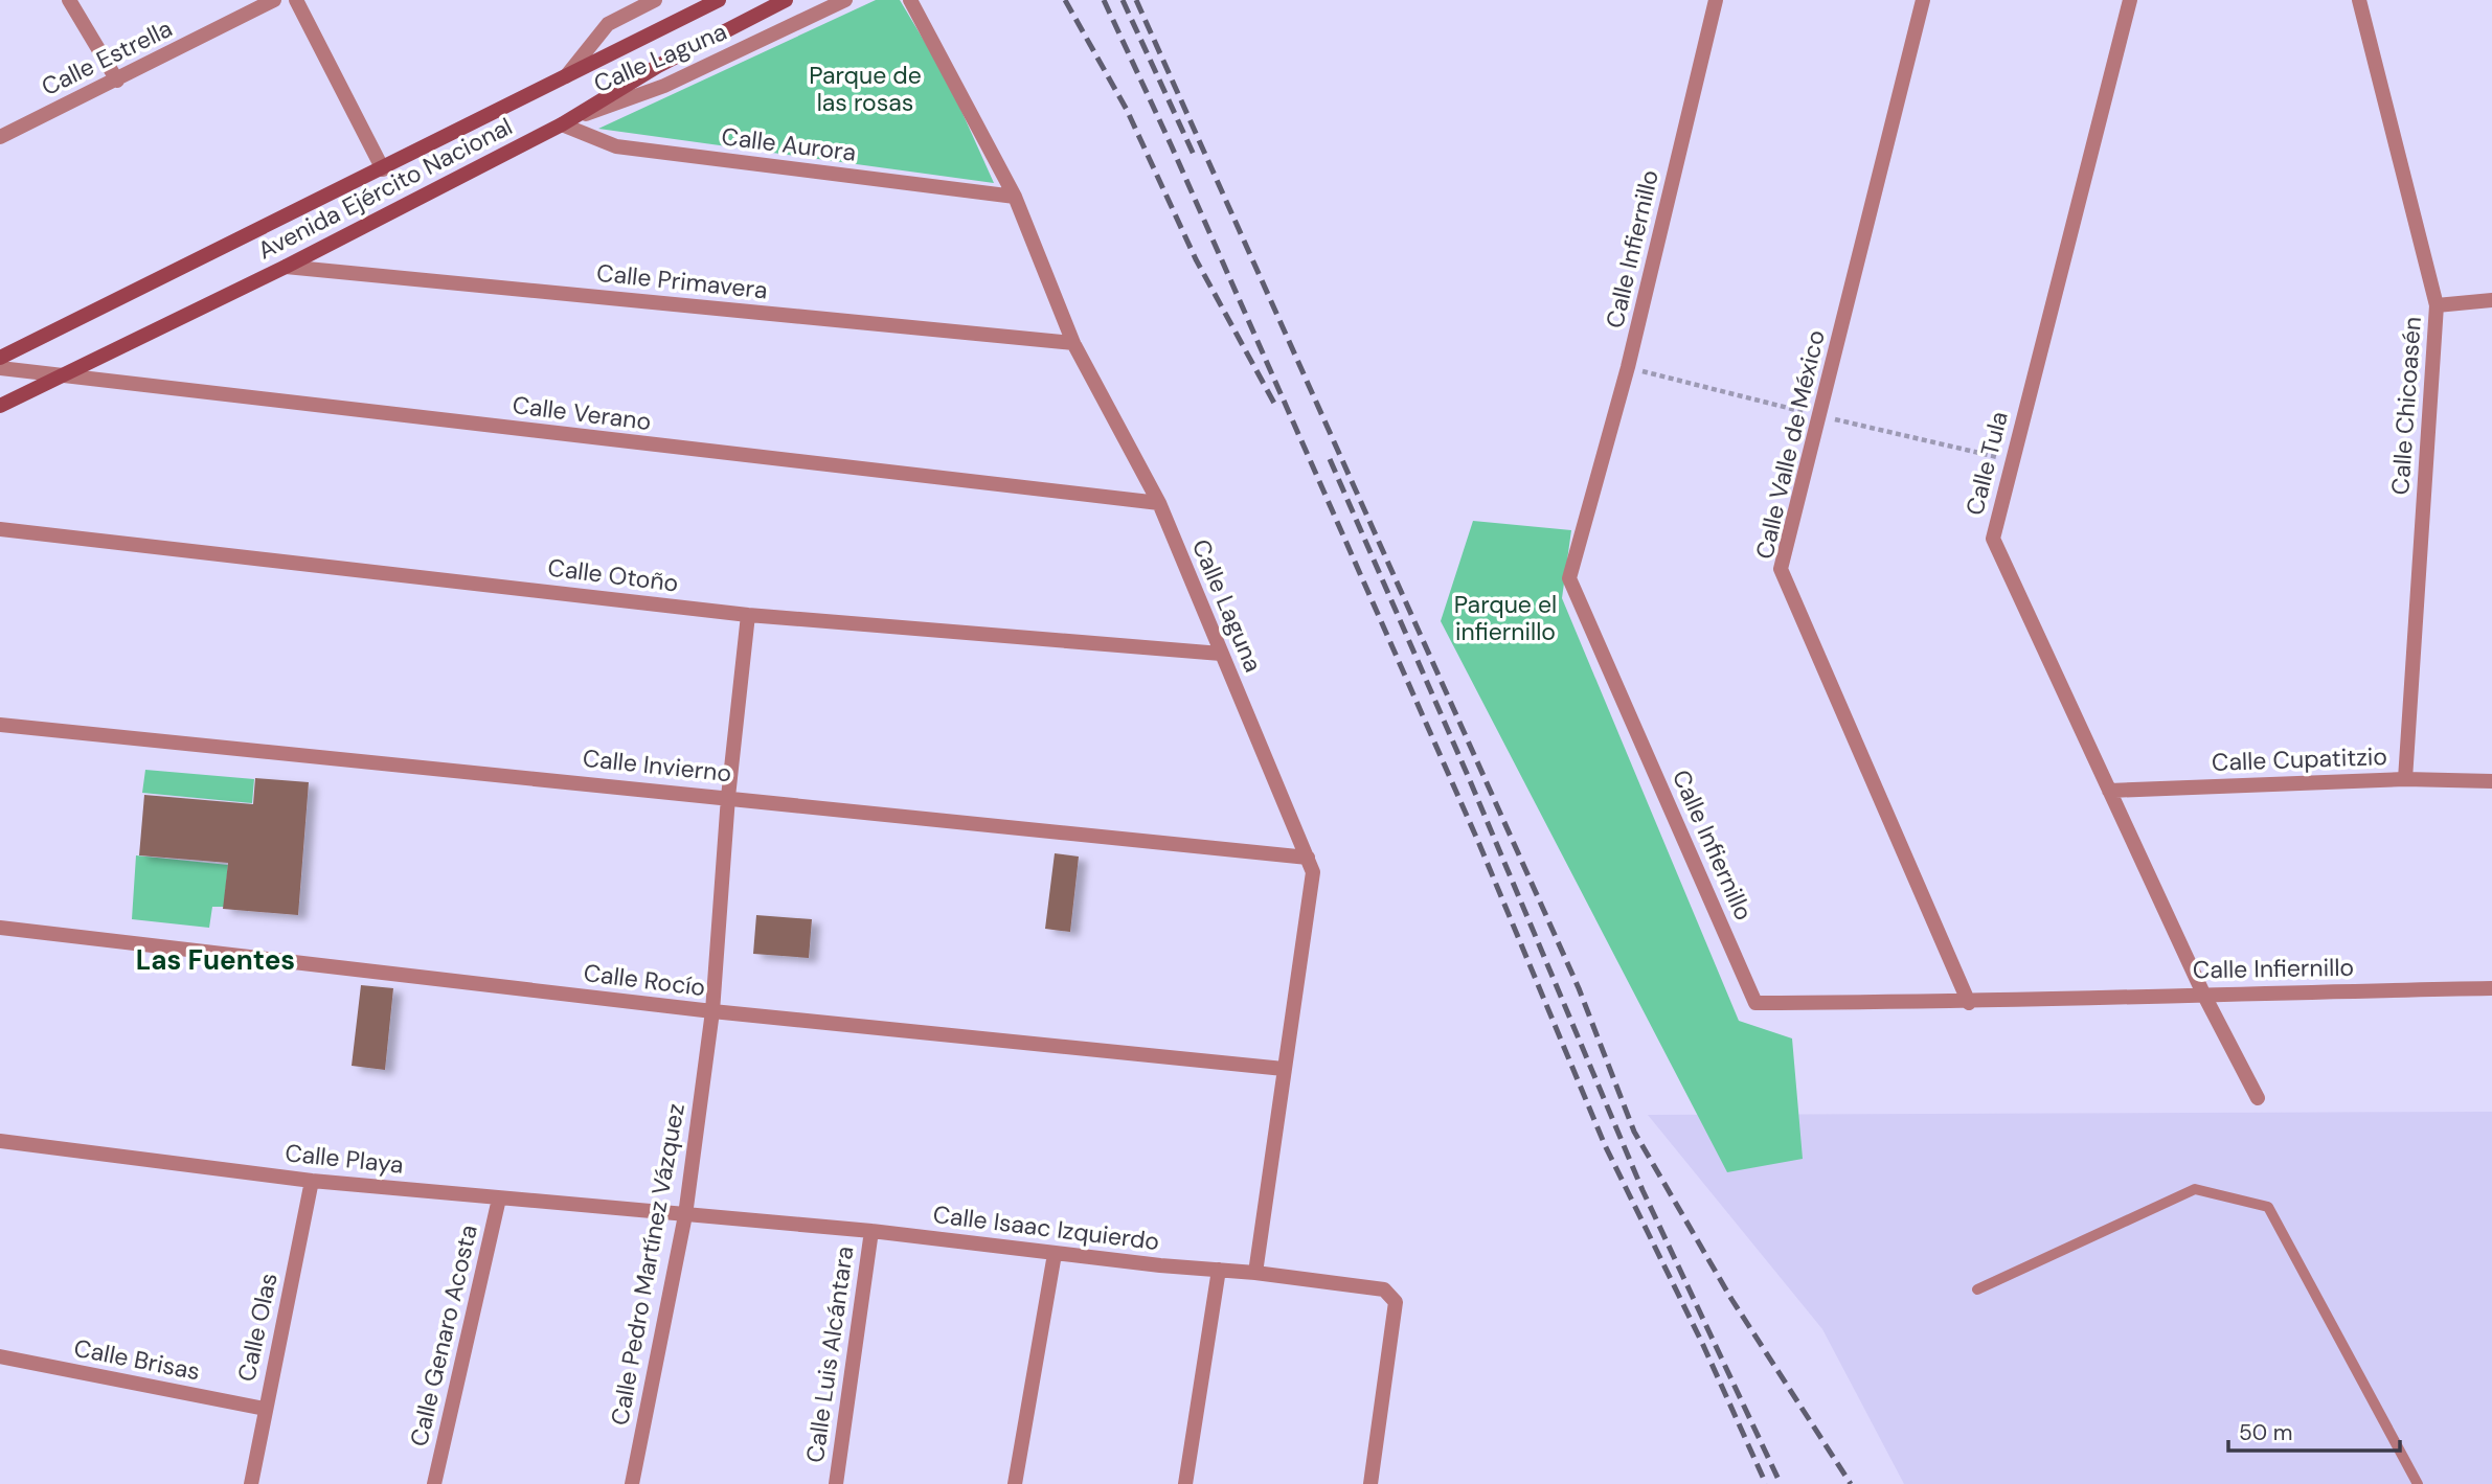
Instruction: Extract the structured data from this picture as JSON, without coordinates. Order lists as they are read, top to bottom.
{
  "streets": {
    "main road": ["Avenida Ejército Nacional"],
    "street": [
      "Calle Estrella",
      "Calle Laguna",
      "Calle Aurora",
      "Calle Infiernillo",
      "Calle Primavera",
      "Calle Chicoasén",
      "Calle Verano",
      "Calle Valle de México",
      "Calle Tula",
      "Calle Otoño",
      "Calle Cupatitzio",
      "Calle Invierno",
      "Calle Rocío",
      "Calle Playa",
      "Calle Isaac Izquierdo",
      "Calle Pedro Martínez Vázquez",
      "Calle Olas",
      "Calle Genaro Acosta",
      "Calle Luis Alcántara",
      "Calle Brisas"
    ]
  },
  "crossings": [
    ["Calle Laguna", "Calle Aurora"],
    ["Calle Laguna", "Avenida Ejército Nacional"],
    ["Calle Laguna", "Calle Primavera"],
    ["Calle Laguna", "Calle Verano"],
    ["Calle Laguna", "Calle Otoño"],
    ["Calle Laguna", "Calle Invierno"],
    ["Calle Laguna", "Calle Rocío"],
    ["Calle Laguna", "Calle Isaac Izquierdo"],
    ["Calle Aurora", "Avenida Ejército Nacional"],
    ["Avenida Ejército Nacional", "Calle Primavera"],
    ["Avenida Ejército Nacional", "Calle Verano"],
    ["Calle Infiernillo", "Calle Valle de México"],
    ["Calle Infiernillo", "Calle Tula"],
    ["Calle Chicoasén", "Calle Cupatitzio"],
    ["Calle Tula", "Calle Cupatitzio"],
    ["Calle Otoño", "Calle Pedro Martínez Vázquez"],
    ["Calle Invierno", "Calle Pedro Martínez Vázquez"],
    ["Calle Rocío", "Calle Pedro Martínez Vázquez"],
    ["Calle Playa", "Calle Isaac Izquierdo"],
    ["Calle Playa", "Calle Pedro Martínez Vázquez"],
    ["Calle Playa", "Calle Olas"],
    ["Calle Playa", "Calle Genaro Acosta"],
    ["Calle Isaac Izquierdo", "Calle Pedro Martínez Vázquez"],
    ["Calle Isaac Izquierdo", "Calle Luis Alcántara"],
    ["Calle Olas", "Calle Brisas"]
  ],
  "districts": ["Las Fuentes"],
  "parks": ["Parque de las rosas", "Parque el infiernillo"],
  "scale_bar": "50 m"
}
